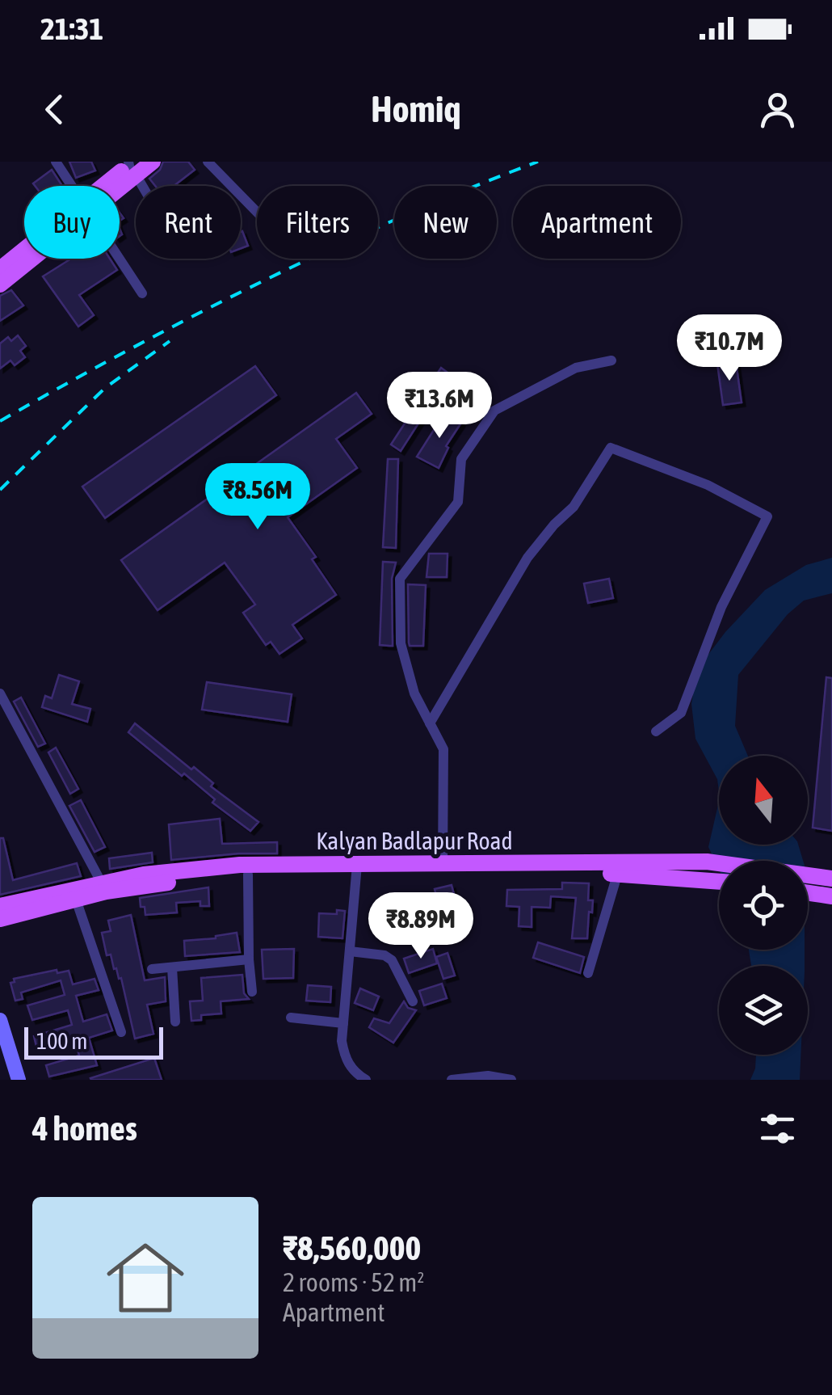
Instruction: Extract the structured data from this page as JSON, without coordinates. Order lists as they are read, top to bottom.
{
  "streets": {
    "main road": ["Kalyan Badlapur Road"]
  },
  "scale_bar": "100 m",
  "north": "top",
  "page": {
    "status": "21:31",
    "header": "Homiq",
    "chip": [
      "Buy",
      "Rent",
      "Filters",
      "New",
      "Apartment"
    ],
    "price": [
      "₹10.7M",
      "₹13.6M",
      "₹8.56M",
      "₹8.89M"
    ],
    "scale": "100 m",
    "heading": "4 homes",
    "list": [
      {
        "name": "₹8,560,000",
        "note": "2 rooms · 52 m² · Apartment"
      }
    ]
  }
}
